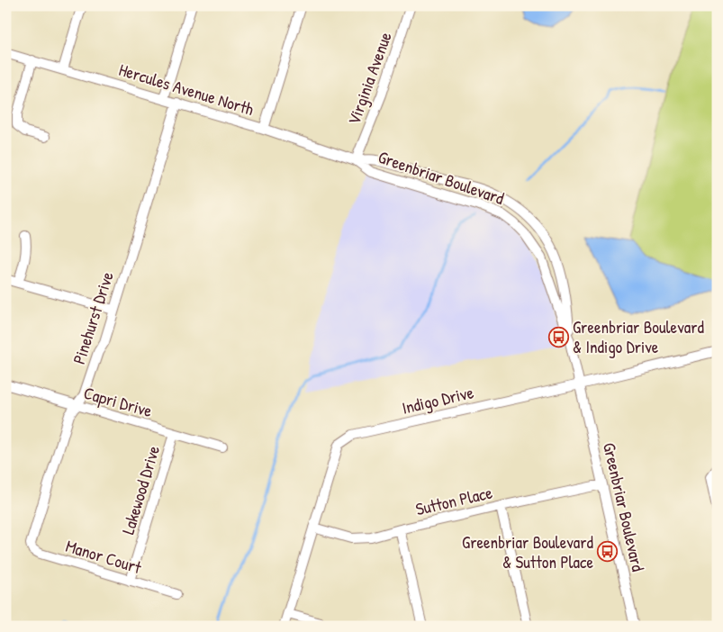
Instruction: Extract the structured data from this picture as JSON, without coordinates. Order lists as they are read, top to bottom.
{
  "streets": {
    "street": [
      "Virginia Avenue",
      "Hercules Avenue North",
      "Greenbriar Boulevard",
      "Pinehurst Drive",
      "Indigo Drive",
      "Capri Drive",
      "Lakewood Drive",
      "Sutton Place",
      "Manor Court"
    ]
  },
  "crossings": [
    ["Virginia Avenue", "Hercules Avenue North"],
    ["Virginia Avenue", "Greenbriar Boulevard"],
    ["Hercules Avenue North", "Greenbriar Boulevard"],
    ["Hercules Avenue North", "Pinehurst Drive"],
    ["Greenbriar Boulevard", "Indigo Drive"],
    ["Greenbriar Boulevard", "Sutton Place"],
    ["Pinehurst Drive", "Capri Drive"],
    ["Pinehurst Drive", "Manor Court"],
    ["Indigo Drive", "Sutton Place"],
    ["Capri Drive", "Lakewood Drive"],
    ["Lakewood Drive", "Manor Court"]
  ],
  "places": {
    "bus stop": ["Greenbriar Boulevard & Indigo Drive", "Greenbriar Boulevard & Sutton Place"]
  }
}
